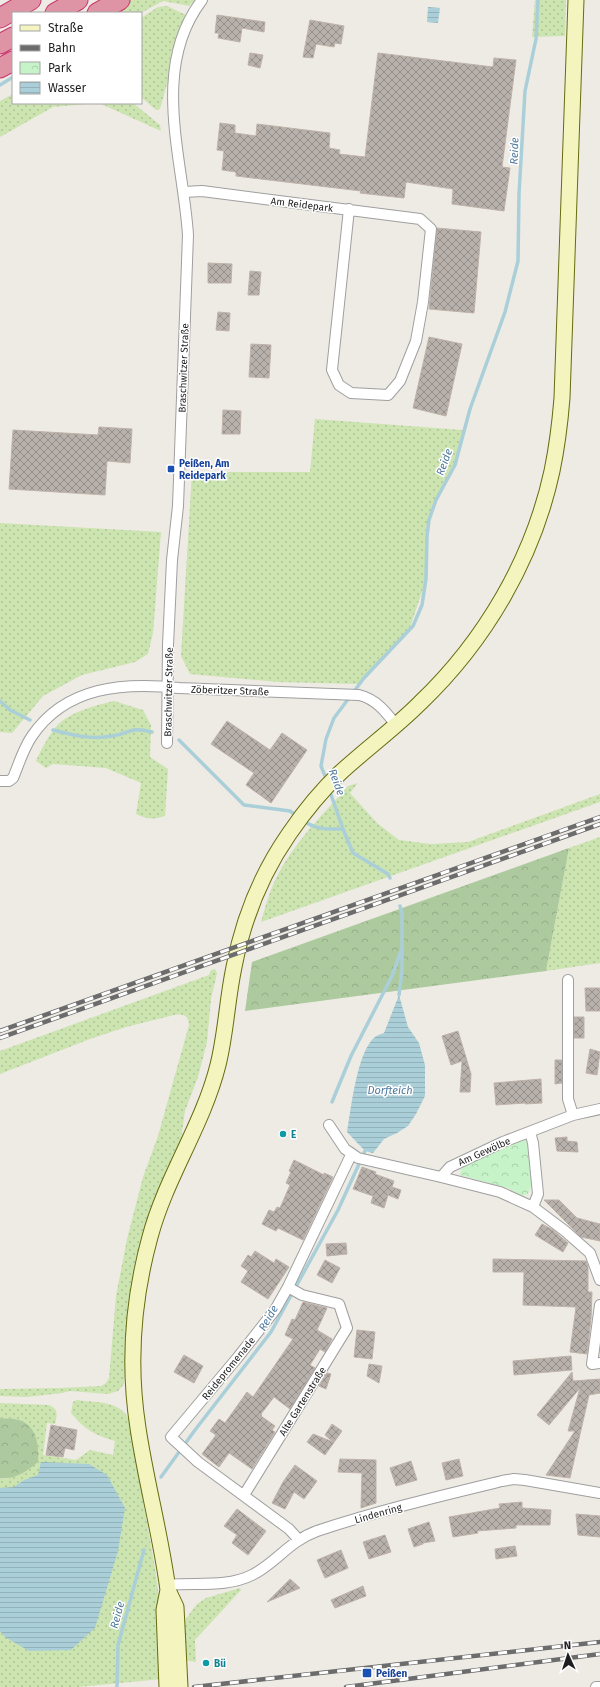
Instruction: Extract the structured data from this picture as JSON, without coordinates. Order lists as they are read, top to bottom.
{
  "streets": {
    "street": [
      "Am Reidepark",
      "Braschwitzer Straße",
      "Zöberitzer Straße",
      "Am Gewölbe",
      "Reidepromenade",
      "Alte Gartenstraße",
      "Lindenring"
    ]
  },
  "crossings": [
    ["Am Reidepark", "Braschwitzer Straße"],
    ["Braschwitzer Straße", "Zöberitzer Straße"],
    ["Reidepromenade", "Alte Gartenstraße"]
  ],
  "water": ["Reide", "Dorfteich"],
  "places": {
    "transit": ["Peißen, Am Reidepark", "Peißen"],
    "other": ["E", "Bü"]
  },
  "legend": [
    "Straße",
    "Bahn",
    "Park",
    "Wasser"
  ],
  "north": "top"
}
